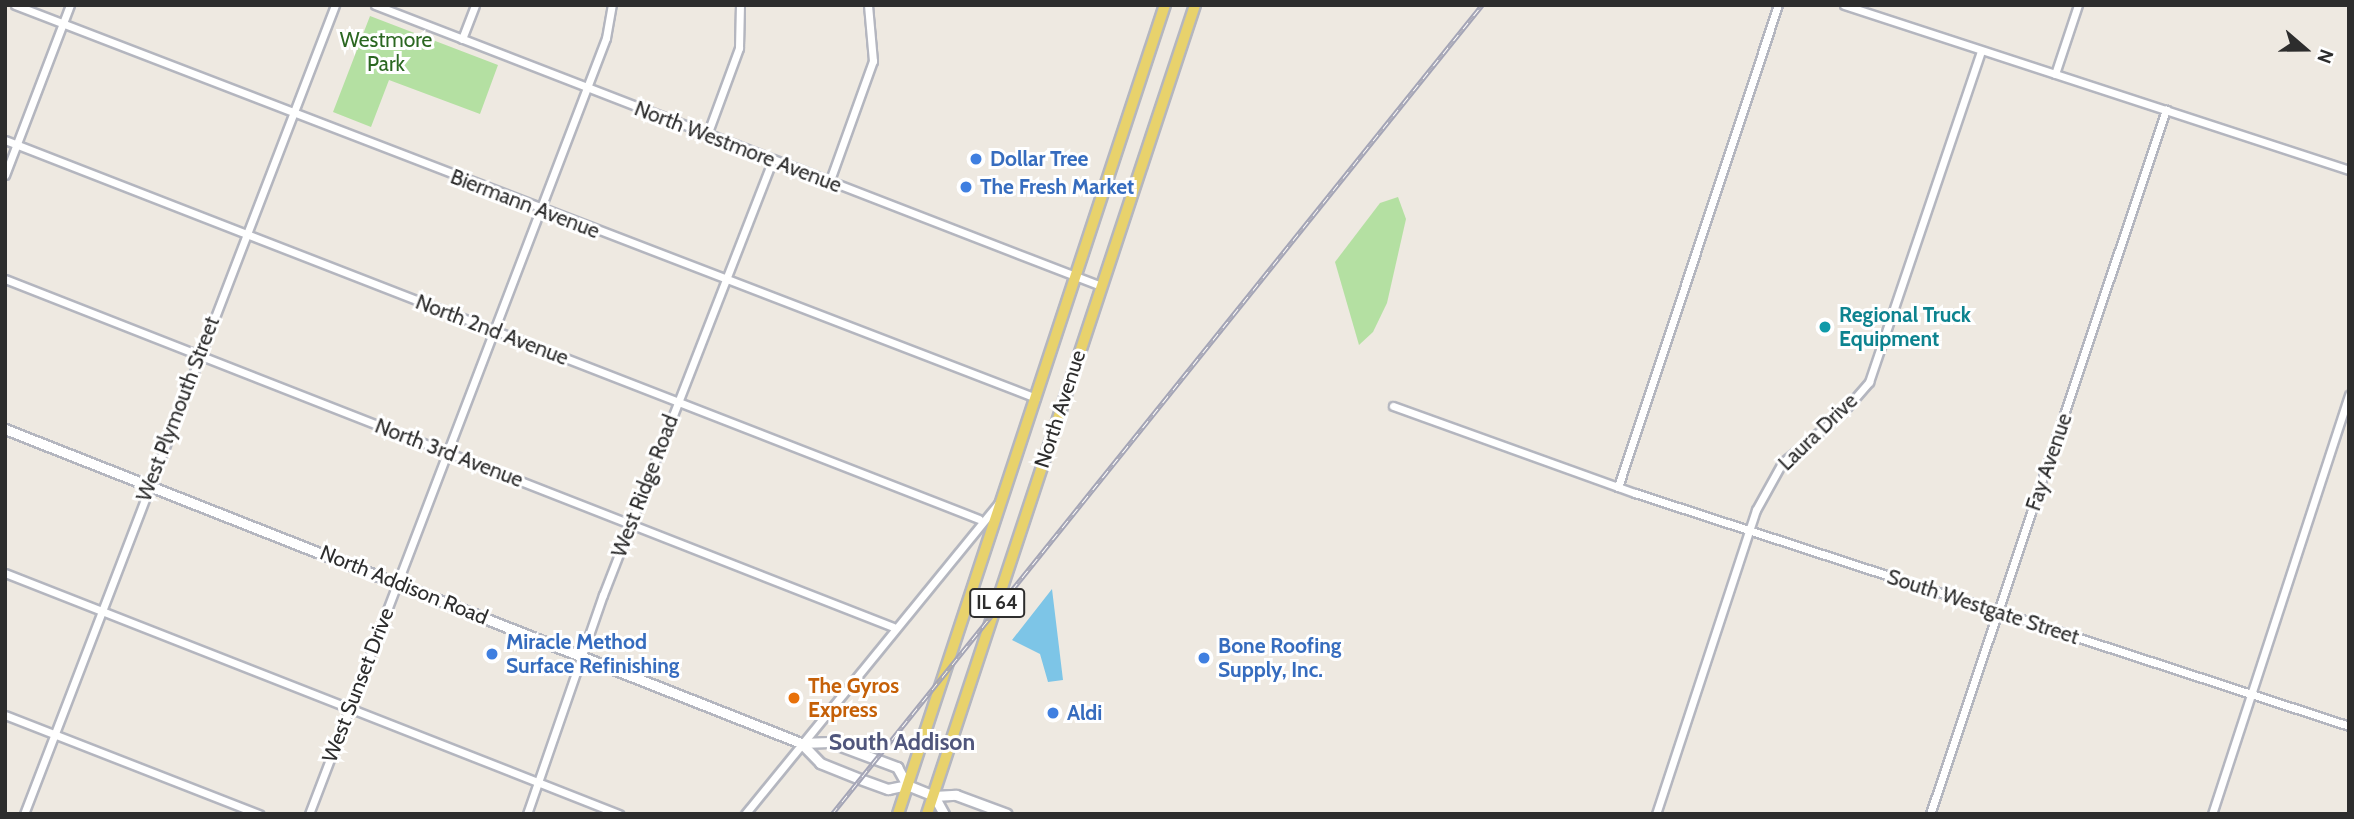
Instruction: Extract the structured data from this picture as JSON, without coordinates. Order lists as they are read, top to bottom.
{
  "streets": {
    "main road": ["North Avenue", "IL 64"],
    "street": [
      "North Westmore Avenue",
      "Biermann Avenue",
      "North 2nd Avenue",
      "West Plymouth Street",
      "Laura Drive",
      "North 3rd Avenue",
      "Fay Avenue",
      "West Ridge Road",
      "North Addison Road",
      "South Westgate Street",
      "West Sunset Drive"
    ]
  },
  "crossings": [
    ["North Westmore Avenue", "North Avenue"],
    ["North Westmore Avenue", "West Ridge Road"],
    ["North Westmore Avenue", "West Sunset Drive"],
    ["Biermann Avenue", "West Plymouth Street"],
    ["Biermann Avenue", "North Avenue"],
    ["Biermann Avenue", "West Ridge Road"],
    ["Biermann Avenue", "West Sunset Drive"],
    ["North 2nd Avenue", "West Plymouth Street"],
    ["North 2nd Avenue", "West Ridge Road"],
    ["North 2nd Avenue", "West Sunset Drive"],
    ["West Plymouth Street", "North 3rd Avenue"],
    ["West Plymouth Street", "North Addison Road"],
    ["North Avenue", "North Addison Road"],
    ["Laura Drive", "South Westgate Street"],
    ["North 3rd Avenue", "West Ridge Road"],
    ["North 3rd Avenue", "West Sunset Drive"],
    ["Fay Avenue", "South Westgate Street"],
    ["West Ridge Road", "North Addison Road"],
    ["North Addison Road", "West Sunset Drive"]
  ],
  "districts": ["South Addison"],
  "parks": ["Westmore Park"],
  "places": [
    "Dollar Tree",
    "The Fresh Market",
    "Regional Truck Equipment",
    "Miracle Method Surface Refinishing",
    "Bone Roofing Supply, Inc.",
    "The Gyros Express",
    "Aldi"
  ],
  "north": "right"
}
